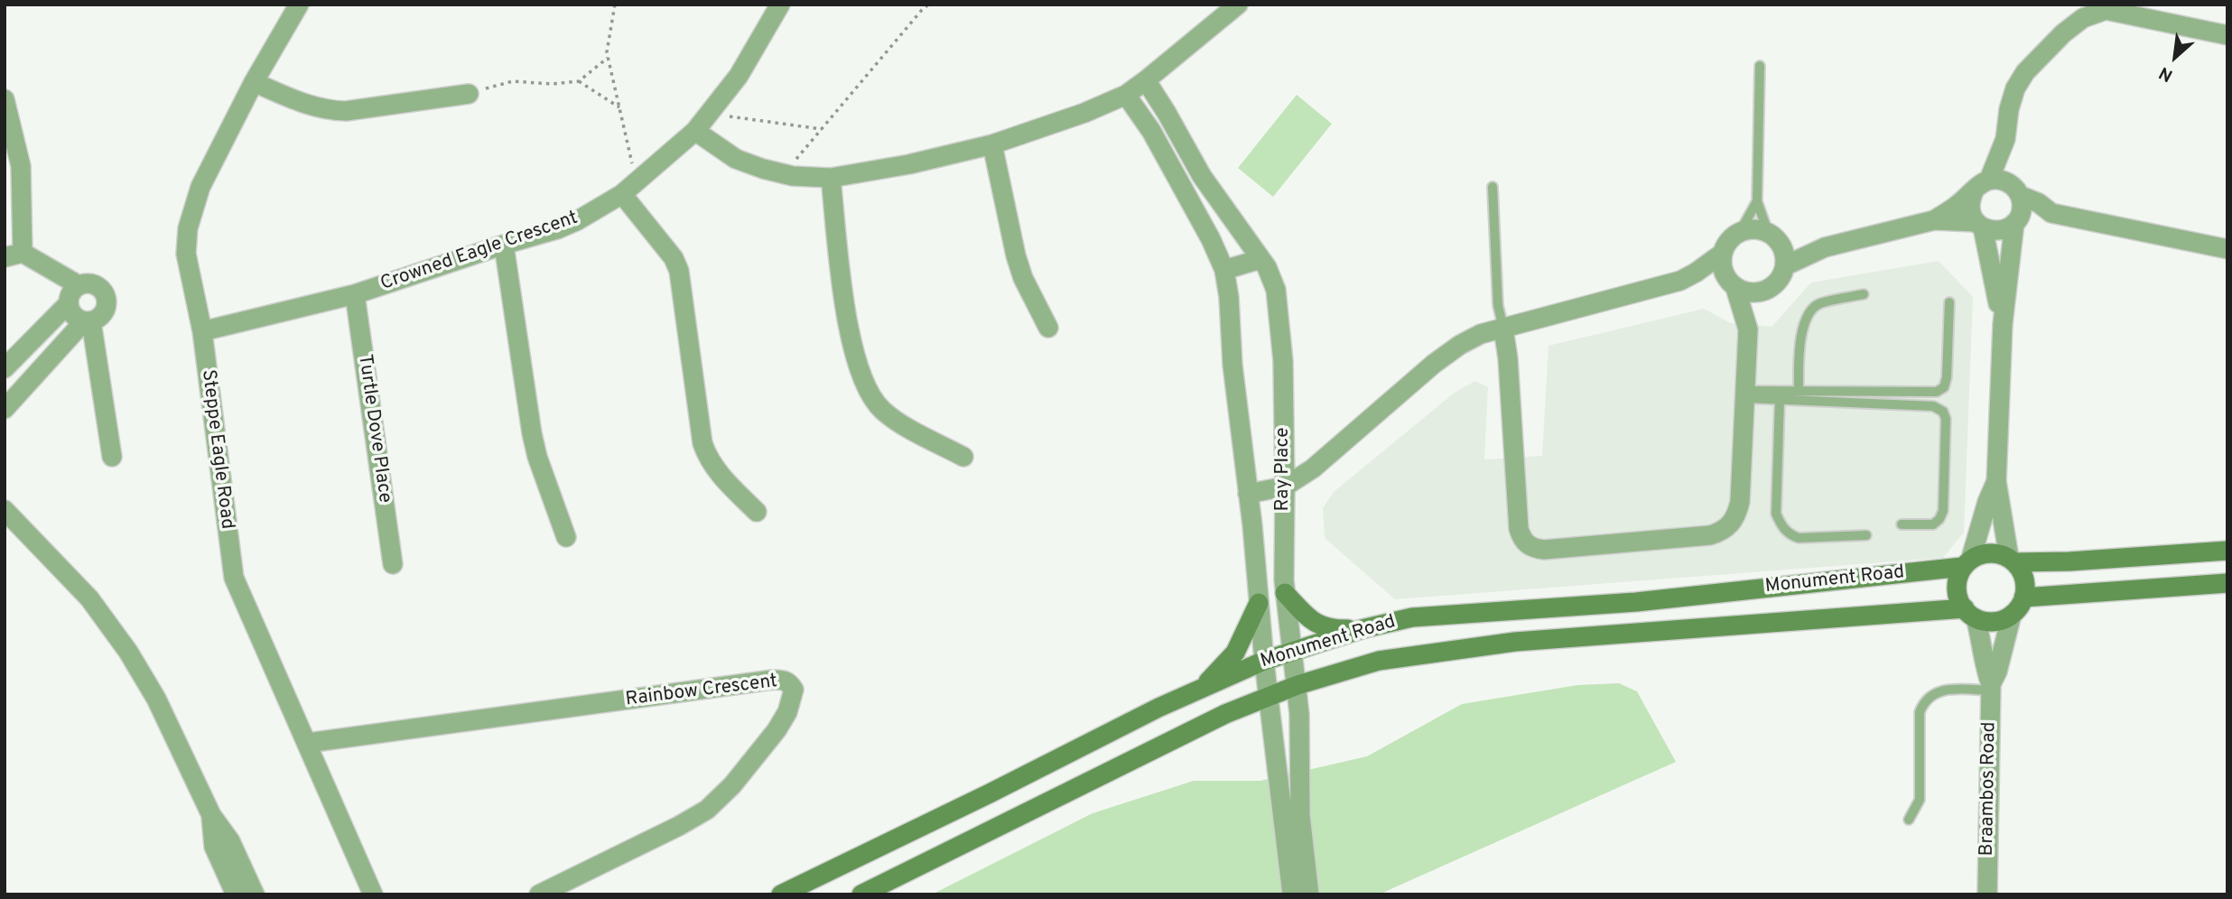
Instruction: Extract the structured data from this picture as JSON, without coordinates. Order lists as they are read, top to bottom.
{
  "streets": {
    "main road": ["Monument Road"],
    "street": [
      "Crowned Eagle Crescent",
      "Turtle Dove Place",
      "Steppe Eagle Road",
      "Ray Place",
      "Rainbow Crescent",
      "Braambos Road"
    ]
  },
  "crossings": [
    ["Crowned Eagle Crescent", "Turtle Dove Place"],
    ["Crowned Eagle Crescent", "Steppe Eagle Road"],
    ["Steppe Eagle Road", "Rainbow Crescent"],
    ["Ray Place", "Monument Road"],
    ["Monument Road", "Braambos Road"]
  ],
  "north": "bottom left"
}
